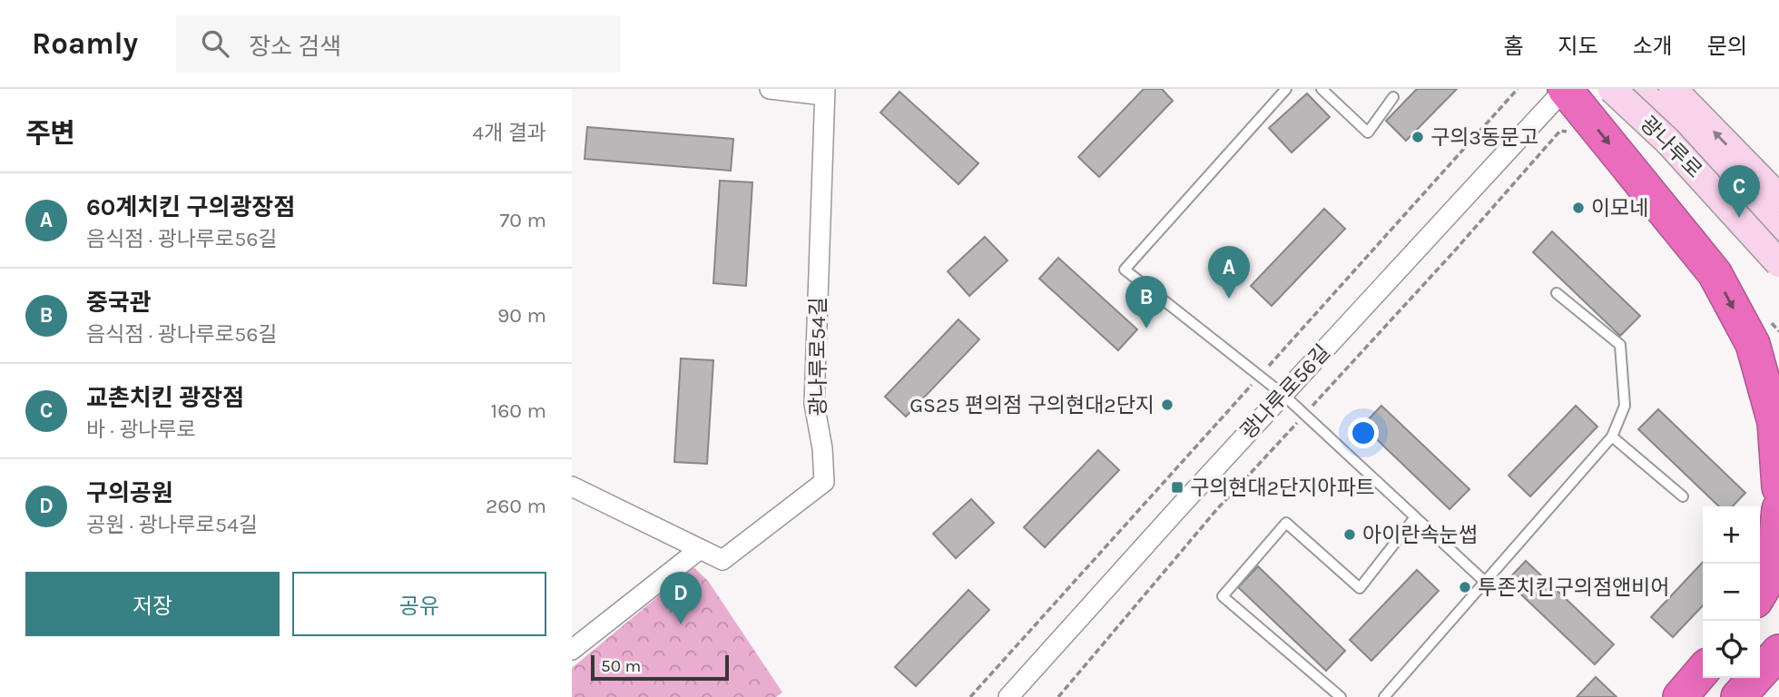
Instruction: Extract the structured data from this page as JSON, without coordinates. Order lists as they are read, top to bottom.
{
  "streets": {
    "main road": ["광나루로"],
    "street": ["광나루로54길", "광나루로56길"]
  },
  "places": {
    "other": [
      "구의3동문고",
      "이모네",
      "GS25 편의점 구의현대2단지",
      "아이란속눈썹",
      "투존치킨구의점앤비어"
    ],
    "transit": ["구의현대2단지아파트"]
  },
  "scale_bar": "50 m",
  "page": {
    "header": "Roamly",
    "search": "장소 검색",
    "nav": [
      "홈",
      "지도",
      "소개",
      "문의"
    ],
    "heading": ["주변", "4개 결과"],
    "pins": [
      "C",
      "A",
      "B",
      "D"
    ],
    "list": [
      {
        "mark": "A",
        "name": "60계치킨 구의광장점",
        "note": "음식점 · 광나루로56길",
        "value": "70 m"
      },
      {
        "mark": "B",
        "name": "중국관",
        "note": "음식점 · 광나루로56길",
        "value": "90 m"
      },
      {
        "mark": "C",
        "name": "교촌치킨 광장점",
        "note": "바 · 광나루로",
        "value": "160 m"
      },
      {
        "mark": "D",
        "name": "구의공원",
        "note": "공원 · 광나루로54길",
        "value": "260 m"
      }
    ],
    "map_buttons": ["+", "−"],
    "buttons": ["저장", "공유"],
    "scale": "50 m"
  }
}
